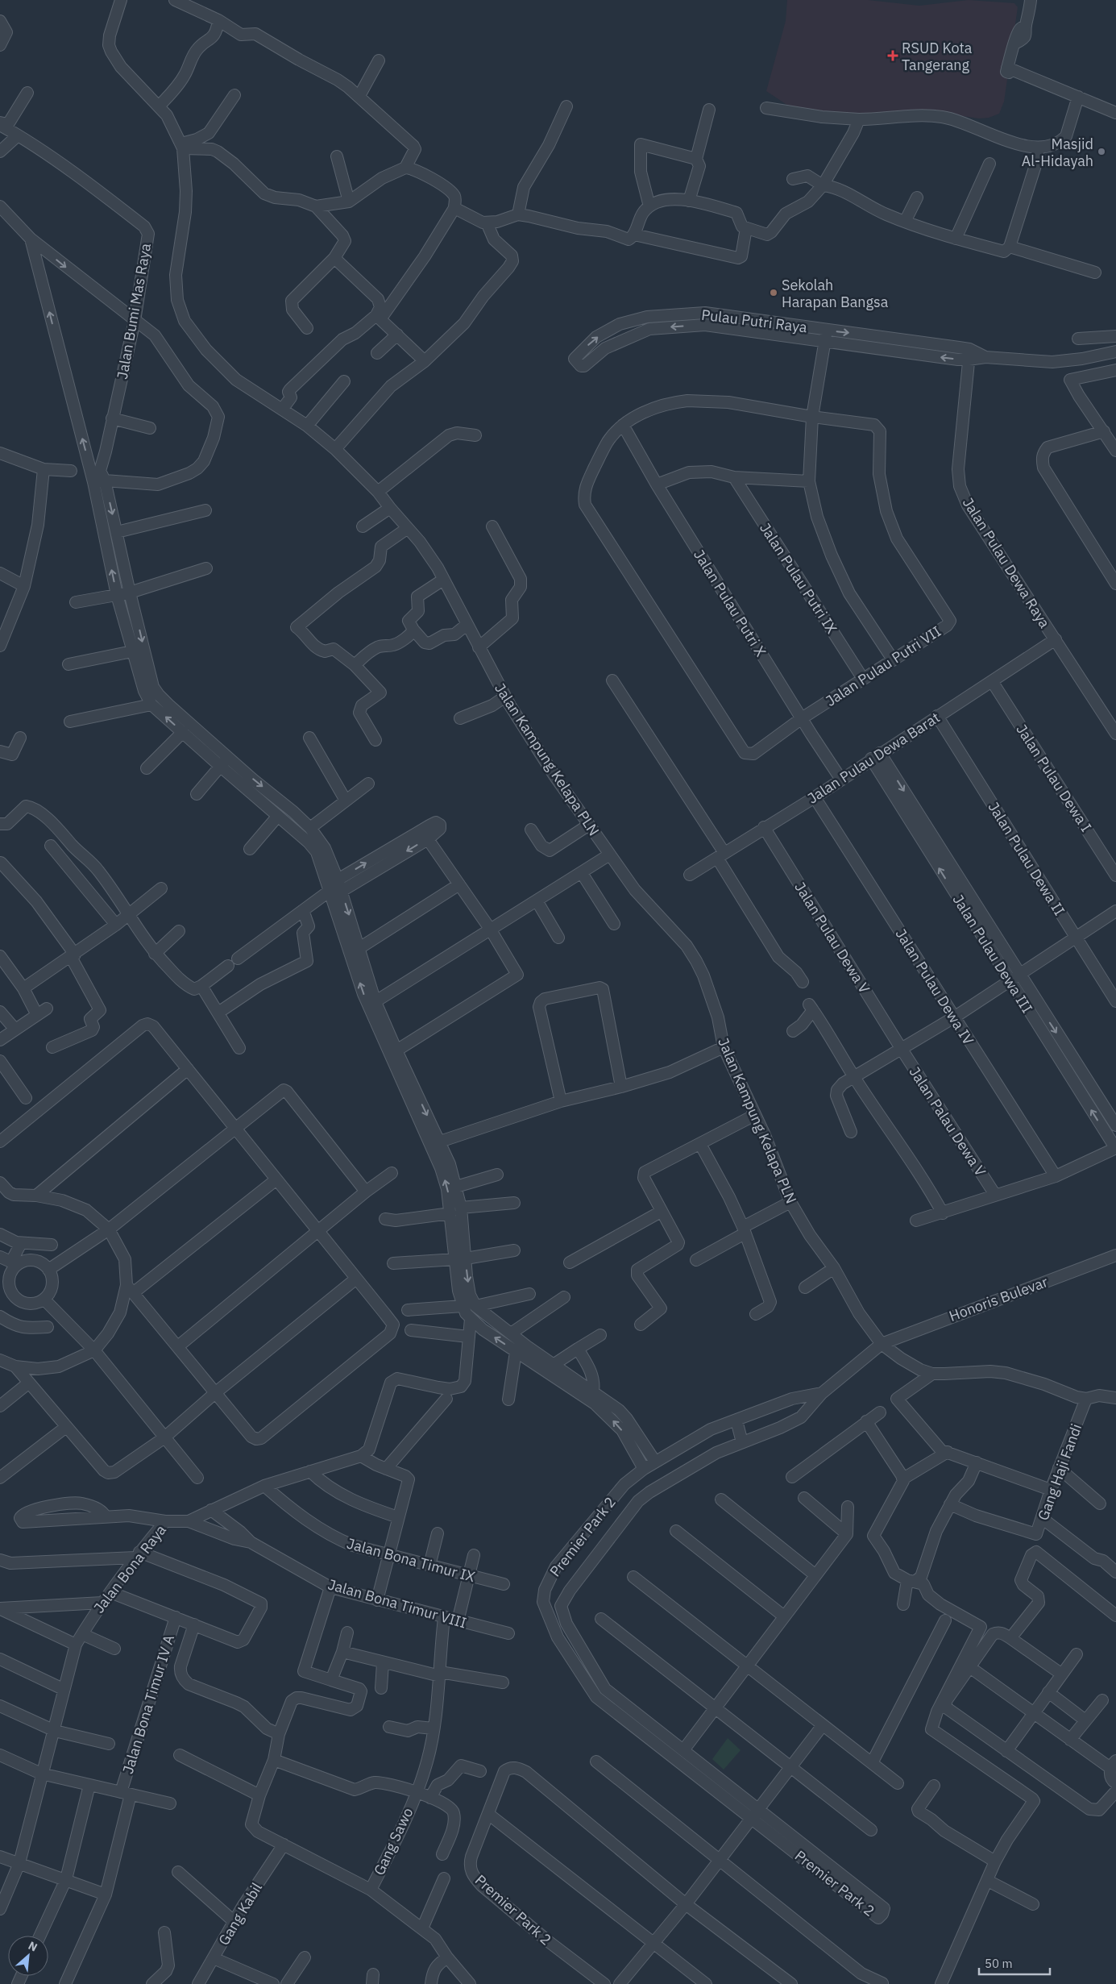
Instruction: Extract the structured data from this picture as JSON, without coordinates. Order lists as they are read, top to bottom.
{
  "streets": {
    "street": [
      "Jalan Bumi Mas Raya",
      "Pulau Putri Raya",
      "Jalan Pulau Dewa Raya",
      "Jalan Pulau Putri IX",
      "Jalan Pulau Putri X",
      "Jalan Pulau Putri VII",
      "Jalan Pulau Dewa Barat",
      "Jalan Kampung Kelapa PLN",
      "Jalan Pulau Dewa I",
      "Jalan Pulau Dewa II",
      "Jalan Pulau Dewa V",
      "Jalan Pulau Dewa III",
      "Jalan Pulau Dewa IV",
      "Jalan Palau Dewa V",
      "Honoris Bulevar",
      "Gang Haji Fandi",
      "Premier Park 2",
      "Jalan Bona Timur IX",
      "Jalan Bona Raya",
      "Jalan Bona Timur VIII",
      "Jalan Bona Timur IV A",
      "Gang Sawo",
      "Gang Kabil"
    ]
  },
  "crossings": [
    ["Pulau Putri Raya", "Jalan Pulau Dewa Raya"],
    ["Jalan Pulau Dewa Raya", "Jalan Pulau Dewa Barat"],
    ["Jalan Pulau Putri IX", "Jalan Pulau Putri VII"],
    ["Jalan Pulau Putri X", "Jalan Pulau Putri VII"],
    ["Jalan Pulau Putri X", "Jalan Pulau Dewa Barat"],
    ["Jalan Pulau Dewa Barat", "Jalan Pulau Dewa I"],
    ["Jalan Pulau Dewa Barat", "Jalan Pulau Dewa II"],
    ["Jalan Pulau Dewa Barat", "Jalan Pulau Dewa V"],
    ["Jalan Pulau Dewa Barat", "Jalan Pulau Dewa III"],
    ["Jalan Pulau Dewa Barat", "Jalan Pulau Dewa IV"],
    ["Jalan Kampung Kelapa PLN", "Honoris Bulevar"],
    ["Jalan Kampung Kelapa PLN", "Gang Haji Fandi"],
    ["Jalan Kampung Kelapa PLN", "Premier Park 2"],
    ["Jalan Pulau Dewa V", "Jalan Palau Dewa V"],
    ["Honoris Bulevar", "Premier Park 2"],
    ["Jalan Bona Timur IX", "Jalan Bona Raya"],
    ["Jalan Bona Raya", "Jalan Bona Timur VIII"],
    ["Jalan Bona Timur VIII", "Gang Sawo"]
  ],
  "places": {
    "health": ["RSUD Kota Tangerang"],
    "other": ["Masjid Al-Hidayah", "Sekolah Harapan Bangsa"]
  },
  "scale_bar": "50 m",
  "north": "top right"
}
